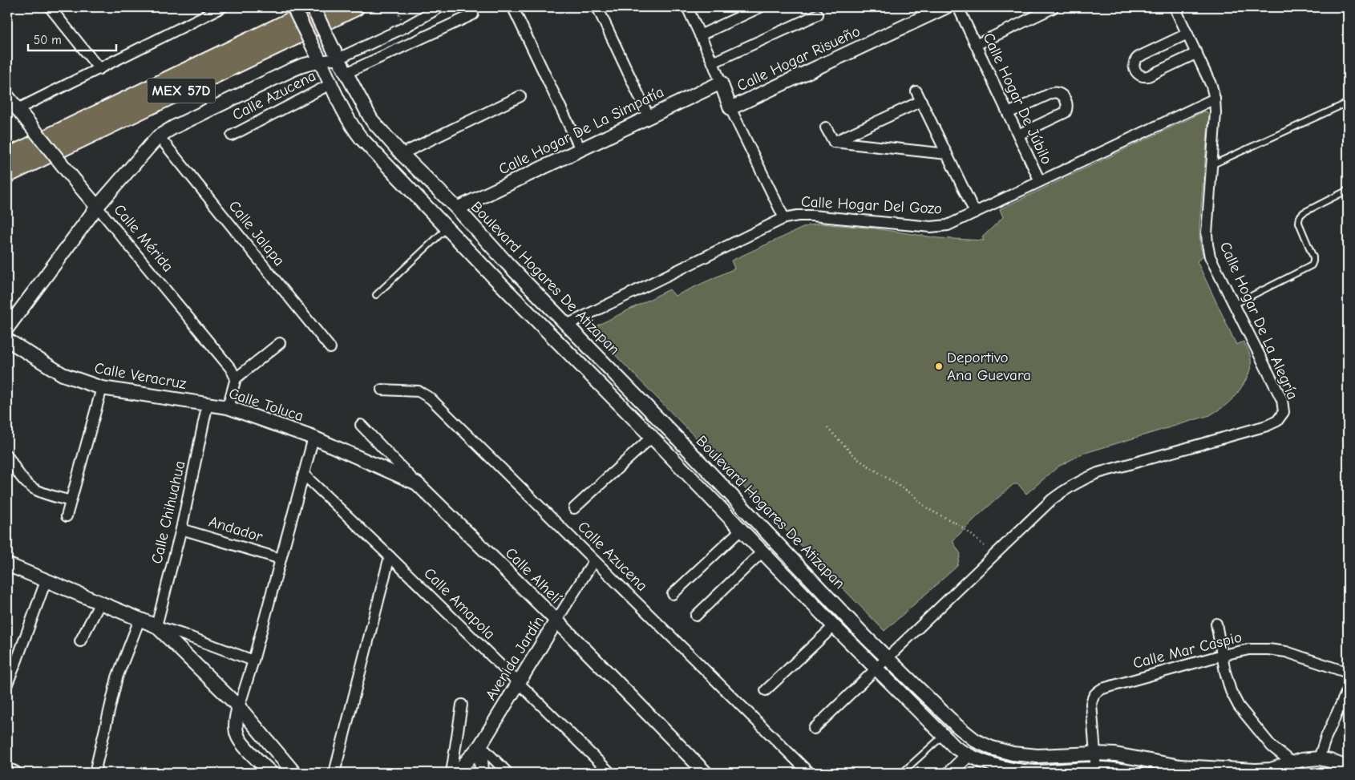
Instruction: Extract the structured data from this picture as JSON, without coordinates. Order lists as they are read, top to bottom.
{
  "streets": {
    "highway": ["MEX 57D"],
    "street": [
      "Calle Hogar Risueño",
      "Calle Azucena",
      "Calle Hogar De Júbilo",
      "Calle Hogar De La Simpatía",
      "Calle Hogar Del Gozo",
      "Calle Jalapa",
      "Calle Mérida",
      "Boulevard Hogares De Atizapan",
      "Calle Hogar De La Alegría",
      "Calle Veracruz",
      "Calle Toluca",
      "Calle Chihuahua",
      "Andador",
      "Calle Alhelí",
      "Calle Amapola",
      "Calle Mar Caspio",
      "Avenida Jardín"
    ]
  },
  "crossings": [
    ["Calle Azucena", "Avenida Jardín"],
    ["Calle Hogar De Júbilo", "Calle Hogar Del Gozo"],
    ["Calle Hogar De La Simpatía", "Boulevard Hogares De Atizapan"],
    ["Calle Hogar Del Gozo", "Boulevard Hogares De Atizapan"],
    ["Calle Hogar Del Gozo", "Calle Hogar De La Alegría"],
    ["Boulevard Hogares De Atizapan", "Calle Mar Caspio"],
    ["Calle Veracruz", "Calle Toluca"],
    ["Calle Veracruz", "Calle Chihuahua"],
    ["Calle Toluca", "Calle Chihuahua"],
    ["Calle Toluca", "Calle Alhelí"],
    ["Calle Chihuahua", "Andador"],
    ["Calle Alhelí", "Avenida Jardín"],
    ["Calle Amapola", "Avenida Jardín"]
  ],
  "places": ["Deportivo Ana Guevara"],
  "scale_bar": "50 m"
}
